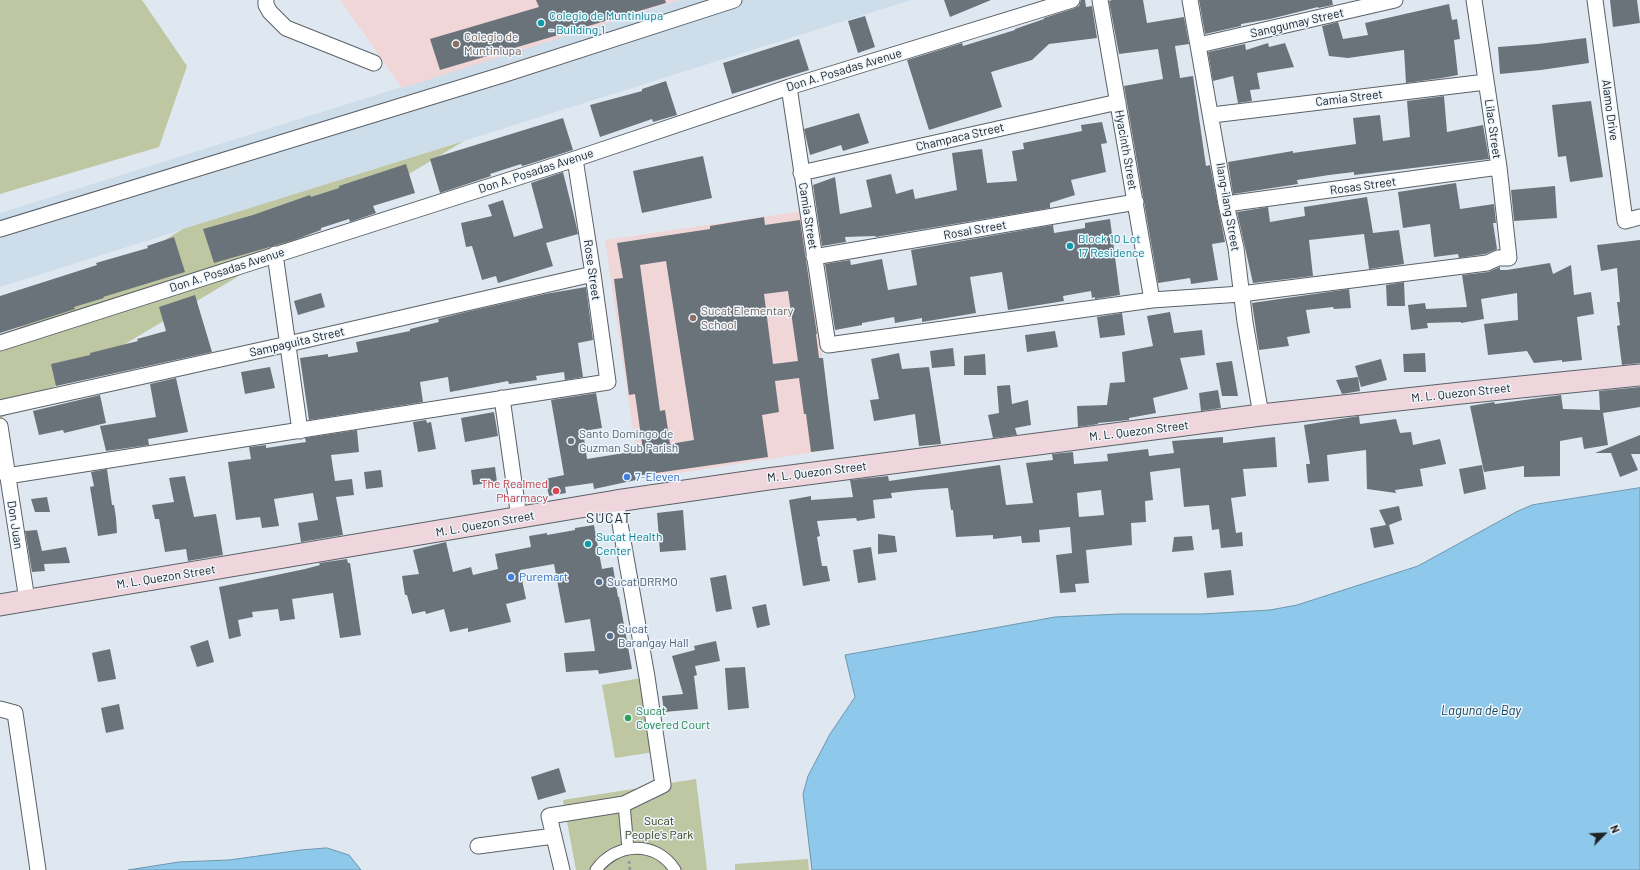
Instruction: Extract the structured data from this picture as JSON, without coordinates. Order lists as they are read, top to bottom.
{
  "streets": {
    "main road": ["M. L. Quezon Street"],
    "street": [
      "Sanggumay Street",
      "Don A. Posadas Avenue",
      "Camia Street",
      "Alamo Drive",
      "Lilac Street",
      "Champaca Street",
      "Hyacinth Street",
      "Rosas Street",
      "Ilang-ilang Street",
      "Rosal Street",
      "Rose Street",
      "Sampaguita Street",
      "Don Juan"
    ]
  },
  "crossings": [
    ["Sanggumay Street", "Ilang-ilang Street"],
    ["Don A. Posadas Avenue", "Camia Street"],
    ["Don A. Posadas Avenue", "Rose Street"],
    ["Camia Street", "Lilac Street"],
    ["Camia Street", "Champaca Street"],
    ["Camia Street", "Hyacinth Street"],
    ["Camia Street", "Ilang-ilang Street"],
    ["Camia Street", "Rosal Street"],
    ["Lilac Street", "Rosas Street"],
    ["Lilac Street", "Ilang-ilang Street"],
    ["Champaca Street", "Hyacinth Street"],
    ["Hyacinth Street", "Rosal Street"],
    ["Rosas Street", "Ilang-ilang Street"],
    ["Ilang-ilang Street", "M. L. Quezon Street"],
    ["Rose Street", "Sampaguita Street"],
    ["M. L. Quezon Street", "Don Juan"]
  ],
  "districts": ["SUCAT"],
  "water": ["Laguna de Bay"],
  "parks": ["Sucat People's Park"],
  "places": [
    "Colegio de Muntinlupa - Building 1",
    "Colegio de Muntinlupa",
    "Block 10 Lot 17 Residence",
    "Sucat Elementary School",
    "Santo Domingo de Guzman Sub Parish",
    "7-Eleven",
    "The Realmed Pharmacy",
    "Sucat Health Center",
    "Puremart",
    "Sucat DRRMO",
    "Sucat Barangay Hall",
    "Sucat Covered Court"
  ],
  "north": "top right"
}
